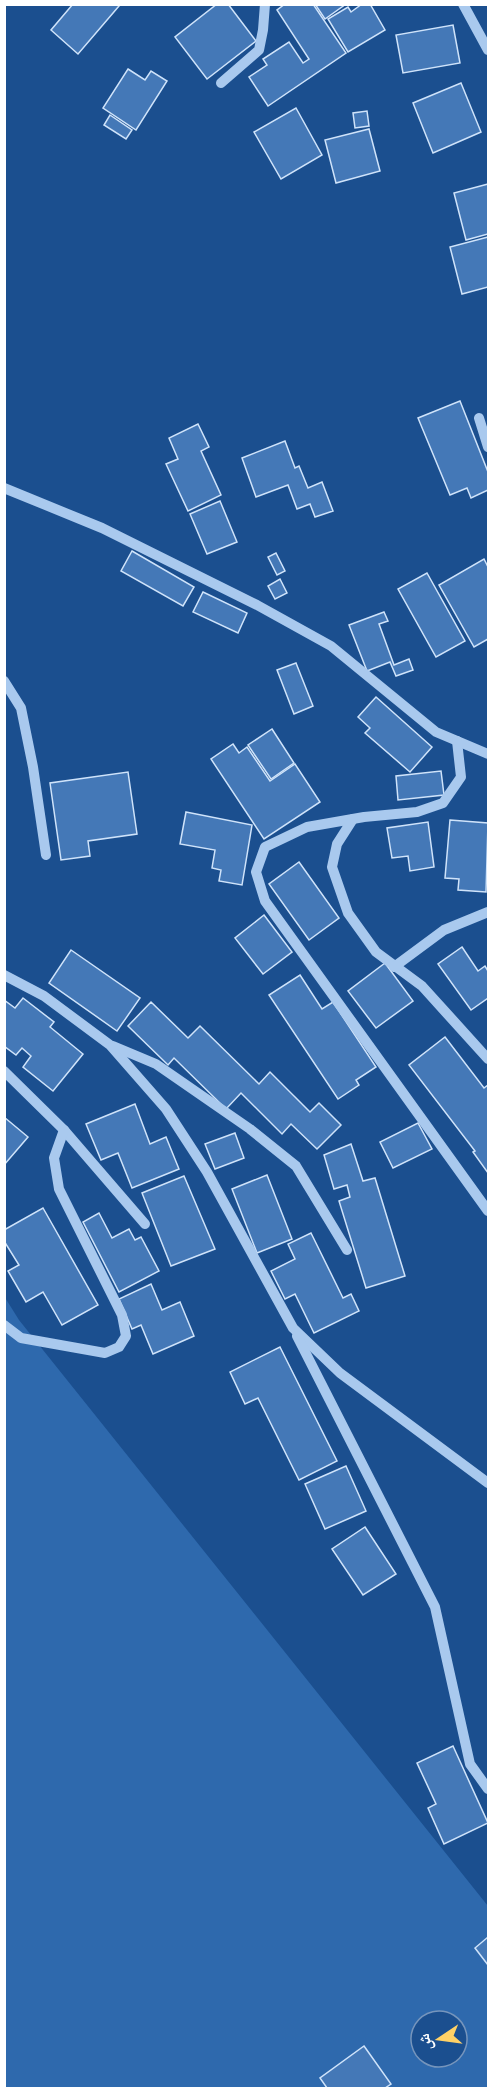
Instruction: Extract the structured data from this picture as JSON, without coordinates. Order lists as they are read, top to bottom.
{
  "north": "left"
}
